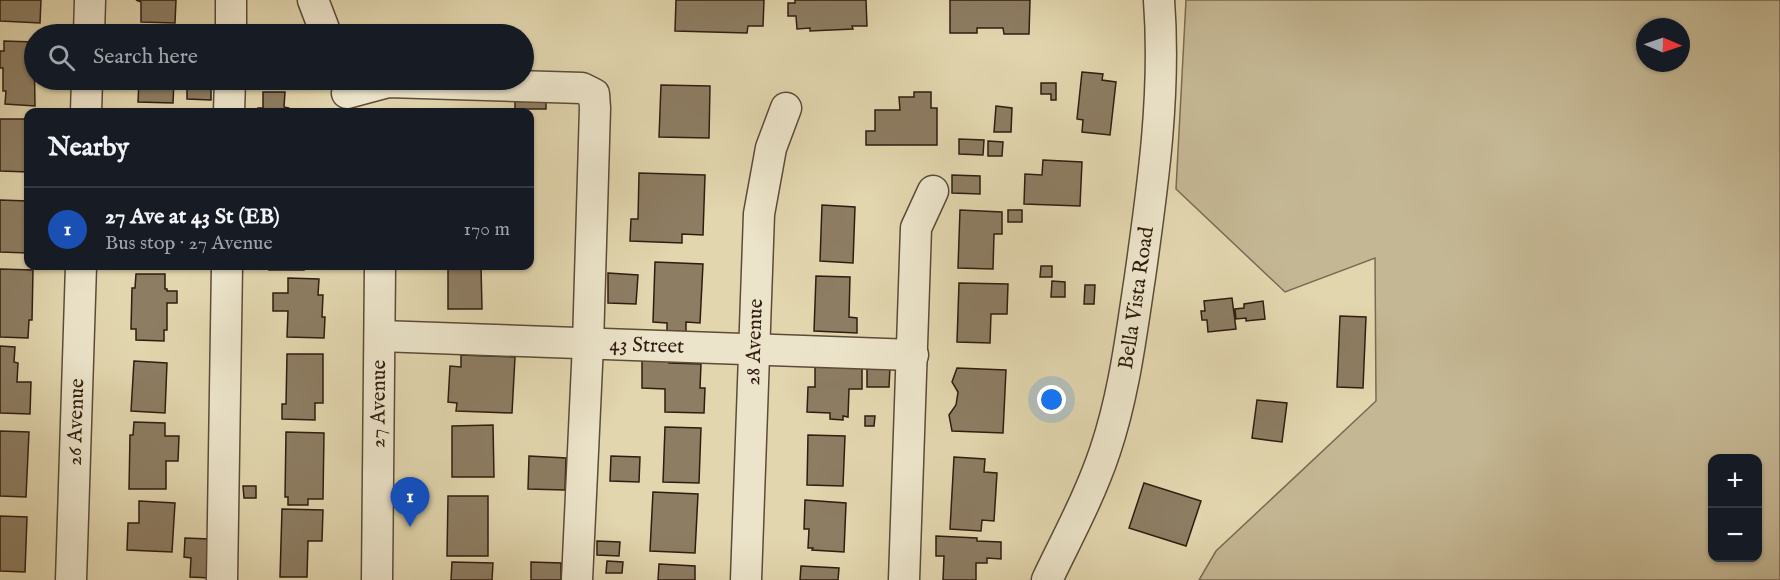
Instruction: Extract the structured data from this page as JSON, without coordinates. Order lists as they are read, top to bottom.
{
  "streets": {
    "street": [
      "Bella Vista Road",
      "28 Avenue",
      "43 Street",
      "27 Avenue",
      "26 Avenue"
    ]
  },
  "crossings": [
    ["28 Avenue", "43 Street"],
    ["43 Street", "27 Avenue"]
  ],
  "north": "right",
  "page": {
    "search": "Search here",
    "heading": "Nearby",
    "list": [
      {
        "mark": "1",
        "name": "27 Ave at 43 St (EB)",
        "note": "Bus stop · 27 Avenue",
        "value": "170 m"
      }
    ],
    "map_buttons": ["+", "−"],
    "pins": "1"
  }
}
